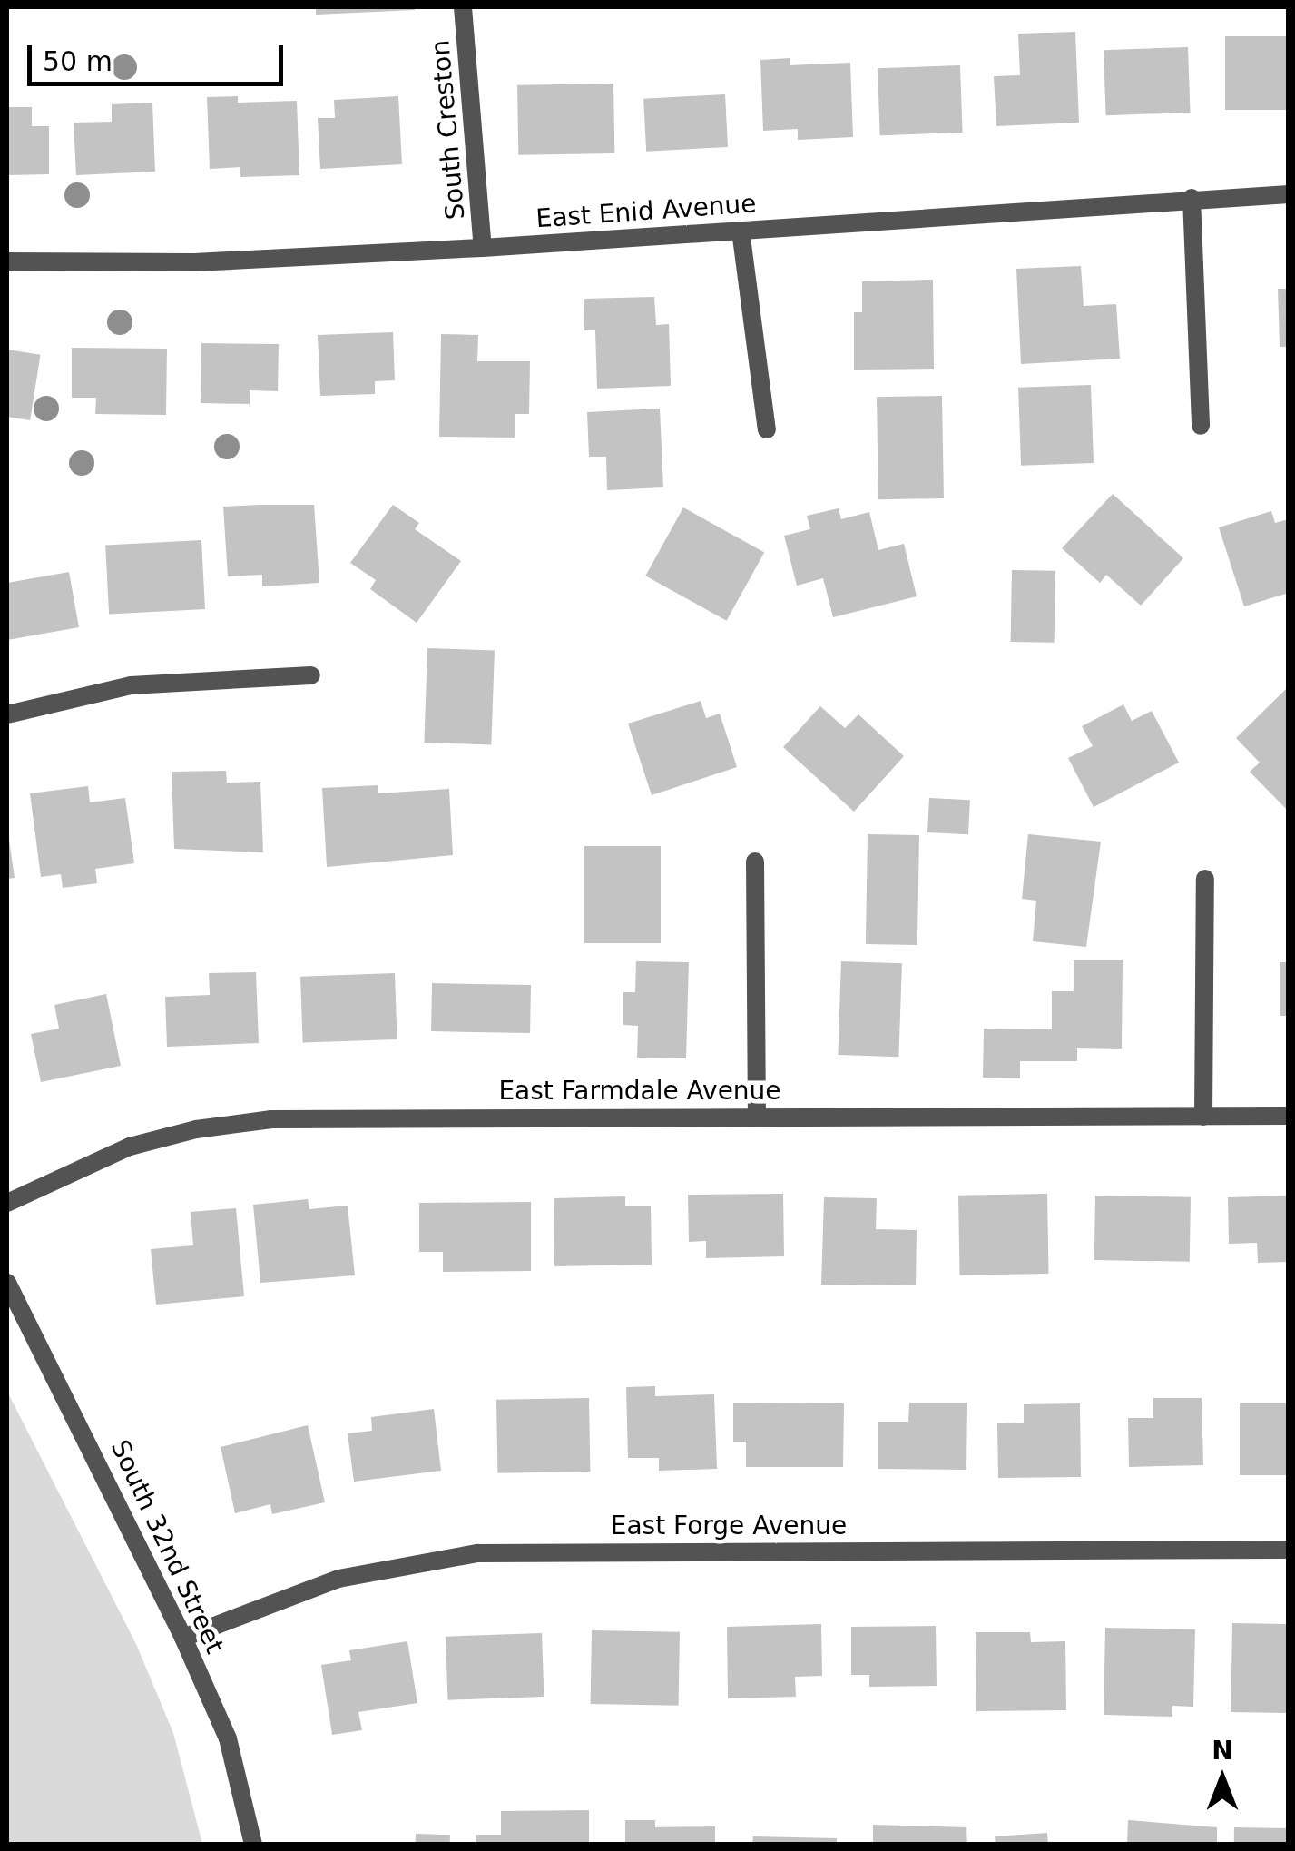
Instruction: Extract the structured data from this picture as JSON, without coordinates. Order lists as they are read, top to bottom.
{
  "streets": {
    "street": [
      "South Creston",
      "East Enid Avenue",
      "East Farmdale Avenue",
      "East Forge Avenue",
      "South 32nd Street"
    ]
  },
  "crossings": [
    ["South Creston", "East Enid Avenue"],
    ["East Forge Avenue", "South 32nd Street"]
  ],
  "scale_bar": "50 m",
  "north": "top"
}
